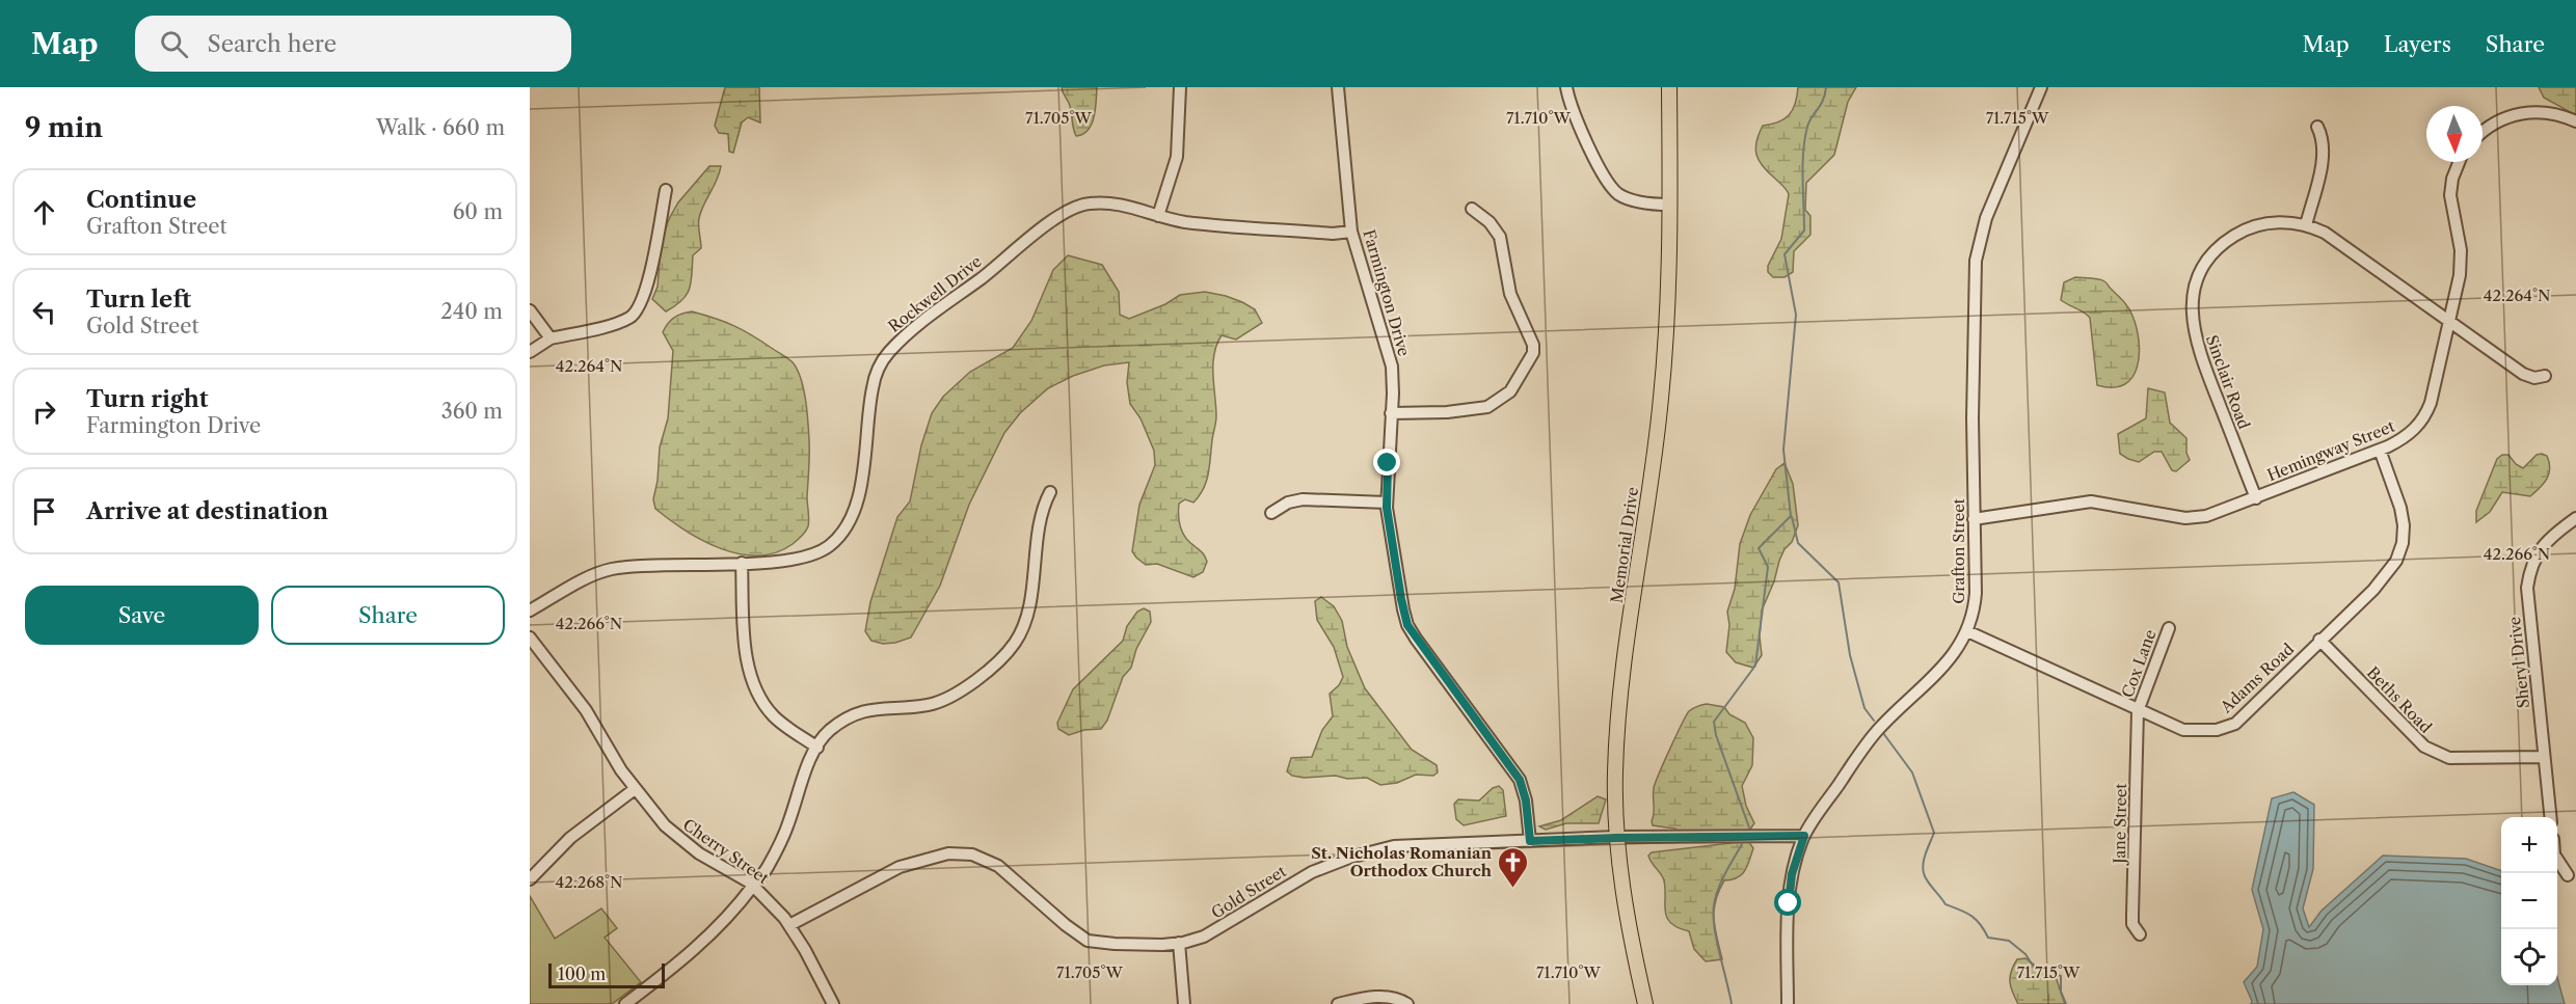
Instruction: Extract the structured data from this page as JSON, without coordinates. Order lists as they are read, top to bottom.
{
  "streets": {
    "main road": ["Memorial Drive"],
    "street": [
      "Farmington Drive",
      "Rockwell Drive",
      "Sinclair Road",
      "Hemingway Street",
      "Grafton Street",
      "Sheryl Drive",
      "Cox Lane",
      "Adams Road",
      "Beths Road",
      "Jane Street",
      "Cherry Street",
      "Gold Street"
    ]
  },
  "crossings": [
    ["Farmington Drive", "Rockwell Drive"],
    ["Farmington Drive", "Gold Street"],
    ["Sinclair Road", "Hemingway Street"],
    ["Hemingway Street", "Grafton Street"],
    ["Hemingway Street", "Adams Road"],
    ["Memorial Drive", "Gold Street"],
    ["Grafton Street", "Adams Road"],
    ["Grafton Street", "Gold Street"],
    ["Sheryl Drive", "Beths Road"],
    ["Cox Lane", "Adams Road"],
    ["Cox Lane", "Jane Street"],
    ["Adams Road", "Beths Road"],
    ["Adams Road", "Jane Street"],
    ["Cherry Street", "Gold Street"]
  ],
  "places": {
    "church": ["St. Nicholas Romanian Orthodox Church"]
  },
  "scale_bar": "100 m",
  "north": "bottom",
  "page": {
    "header": "Map",
    "search": "Search here",
    "nav": ["Map", "Layers", "Share"],
    "heading": ["9 min", "Walk · 660 m"],
    "list": [
      ["Continue", "Grafton Street", "60 m"],
      ["Turn left", "Gold Street", "240 m"],
      ["Turn right", "Farmington Drive", "360 m"],
      "Arrive at destination"
    ],
    "buttons": ["Save", "Share"],
    "map_buttons": ["+", "−"],
    "scale": "100 m"
  },
  "coordinates": [
    "71.705°W",
    "71.710°W",
    "71.715°W",
    "42.264°N",
    "42.266°N",
    "42.268°N"
  ]
}
